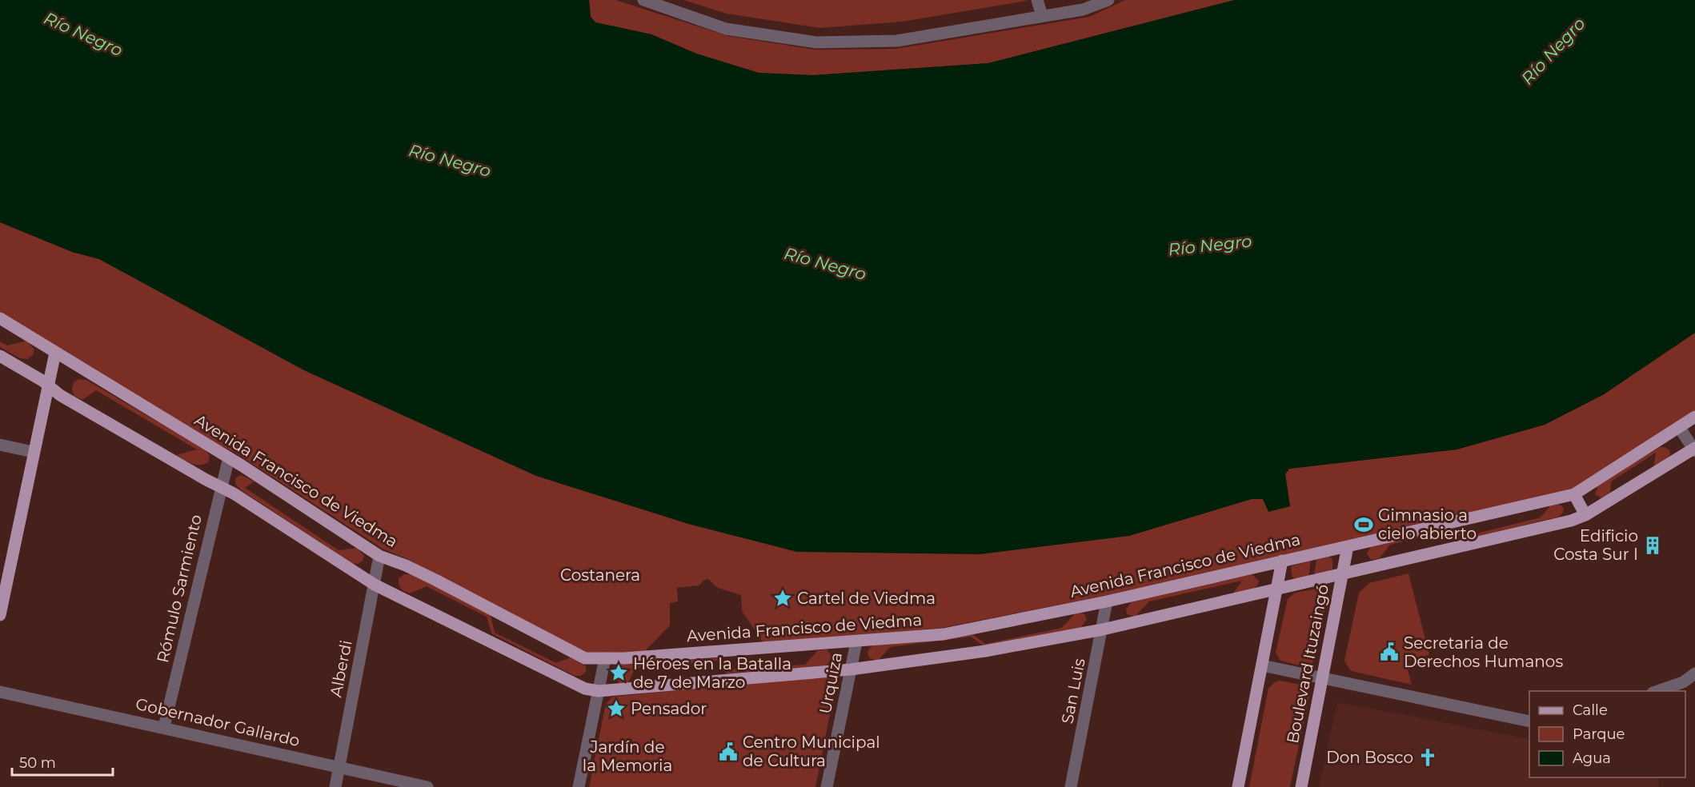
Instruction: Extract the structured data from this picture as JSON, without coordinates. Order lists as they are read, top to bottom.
{
  "streets": {
    "main road": ["Avenida Francisco de Viedma", "Boulevard Ituzaingó"],
    "street": [
      "Rómulo Sarmiento",
      "Alberdi",
      "Urquiza",
      "San Luis",
      "Gobernador Gallardo"
    ]
  },
  "crossings": [
    ["Avenida Francisco de Viedma", "Rómulo Sarmiento"],
    ["Avenida Francisco de Viedma", "Boulevard Ituzaingó"],
    ["Avenida Francisco de Viedma", "Alberdi"],
    ["Avenida Francisco de Viedma", "Urquiza"],
    ["Avenida Francisco de Viedma", "San Luis"],
    ["Rómulo Sarmiento", "Gobernador Gallardo"],
    ["Alberdi", "Gobernador Gallardo"]
  ],
  "water": ["Río Negro"],
  "parks": ["Costanera", "Jardín de la Memoria"],
  "places": {
    "sports": ["Gimnasio a cielo abierto"],
    "building": ["Edificio Costa Sur I"],
    "place": ["Cartel de Viedma", "Héroes en la Batalla de 7 de Marzo", "Pensador"],
    "public building": ["Secretaria de Derechos Humanos", "Centro Municipal de Cultura"],
    "church": ["Don Bosco"]
  },
  "legend": ["Calle", "Parque", "Agua"],
  "scale_bar": "50 m"
}
